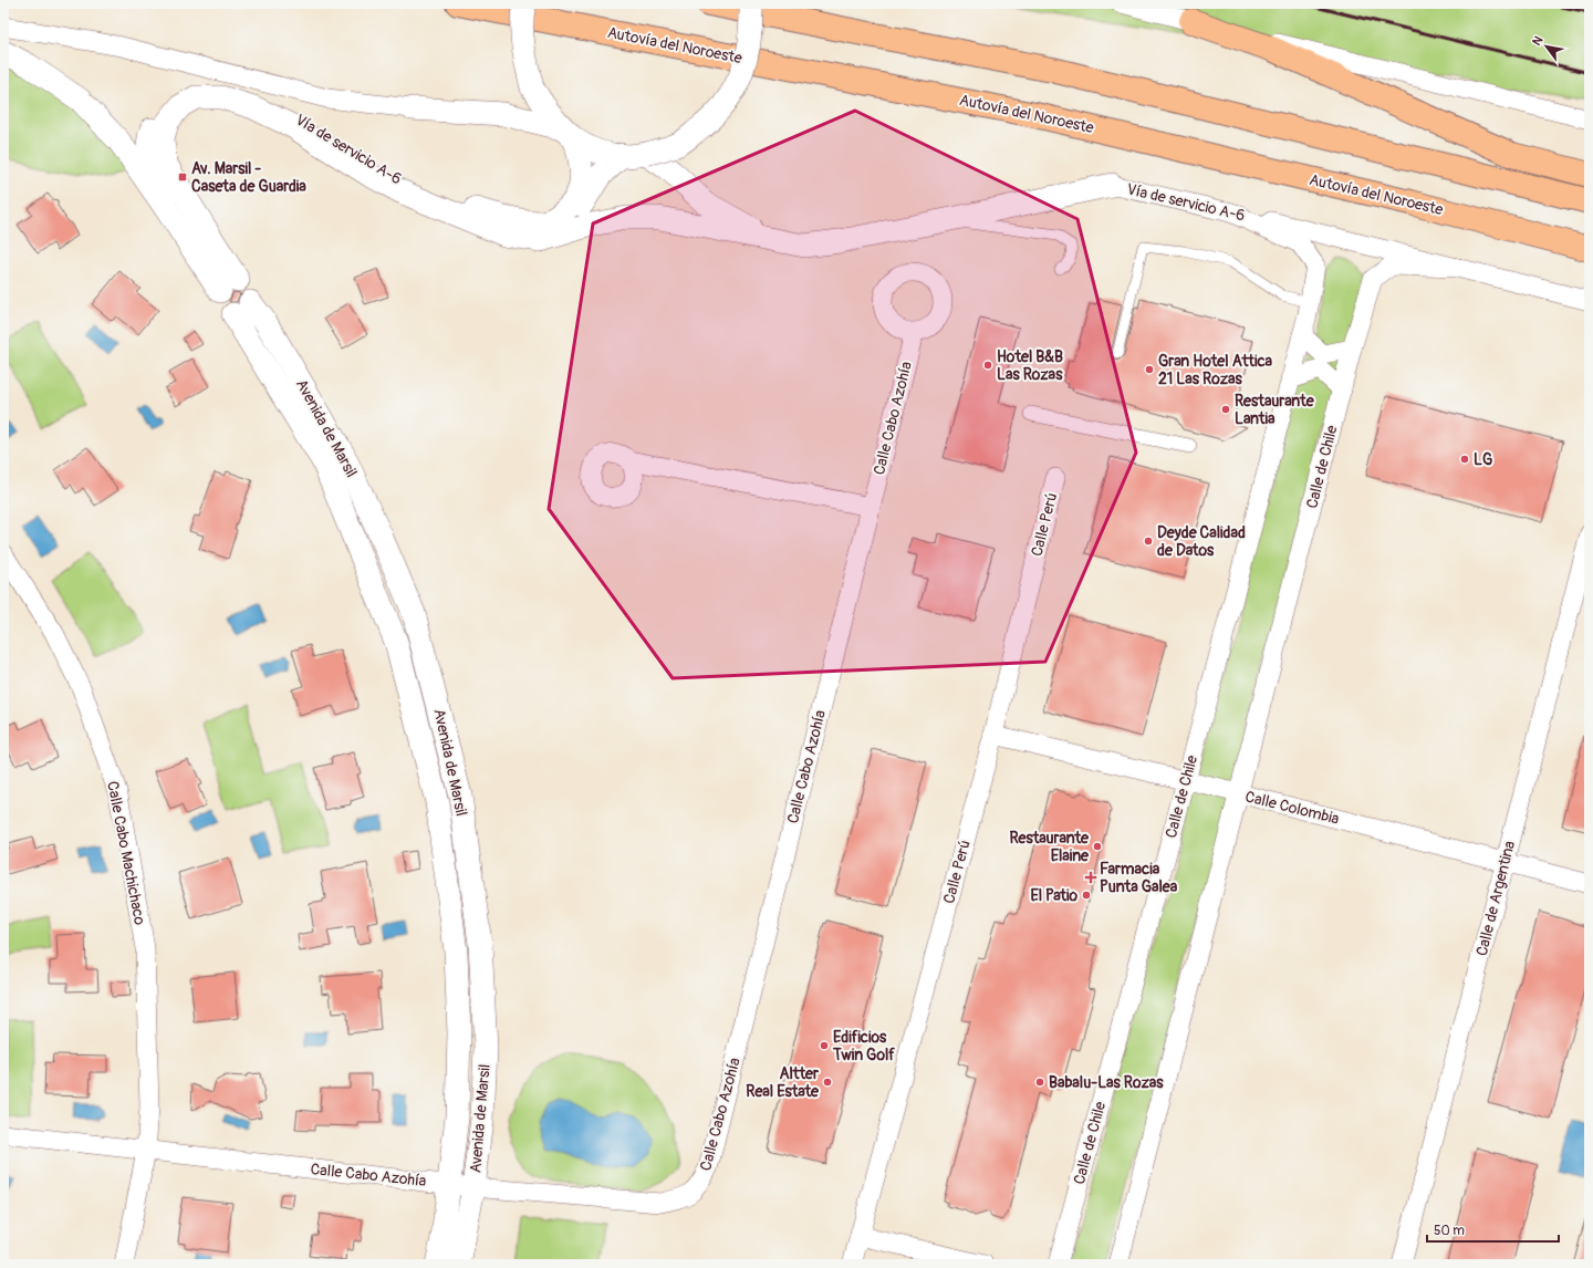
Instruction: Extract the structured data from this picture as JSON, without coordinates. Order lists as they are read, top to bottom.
{
  "streets": {
    "highway": ["Autovía del Noroeste"],
    "street": [
      "Vía de servicio A-6",
      "Calle Cabo Azohía",
      "Avenida de Marsil",
      "Calle de Chile",
      "Calle Perú",
      "Calle Colombia",
      "Calle Cabo Machichaco",
      "Calle de Argentina"
    ]
  },
  "crossings": [
    ["Vía de servicio A-6", "Calle de Chile"],
    ["Calle Cabo Azohía", "Avenida de Marsil"],
    ["Calle Cabo Azohía", "Calle Cabo Machichaco"],
    ["Calle de Chile", "Calle Colombia"],
    ["Calle Perú", "Calle Colombia"],
    ["Calle Colombia", "Calle de Argentina"]
  ],
  "places": {
    "transit": ["Av. Marsil - Caseta de Guardia"],
    "other": [
      "Hotel B&B Las Rozas",
      "Gran Hotel Attica 21 Las Rozas",
      "Restaurante Lantia",
      "LG",
      "Deyde Calidad de Datos",
      "Restaurante Elaine",
      "El Patio",
      "Edificios Twin Golf",
      "Altter Real Estate",
      "Babalu-Las Rozas"
    ],
    "health": ["Farmacia Punta Galea"]
  },
  "scale_bar": "50 m",
  "north": "top left"
}
